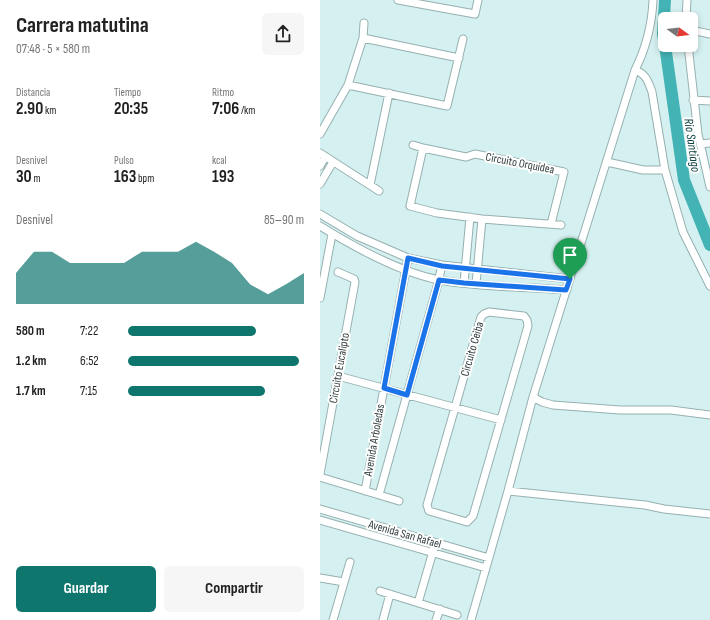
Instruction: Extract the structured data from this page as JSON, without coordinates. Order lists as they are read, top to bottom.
{
  "streets": {
    "street": [
      "Circuito Orquídea",
      "Circuito Ceiba",
      "Circuito Eucalipto",
      "Avenida Arboledas",
      "Avenida San Rafael"
    ]
  },
  "crossings": [
    ["Circuito Eucalipto", "Avenida Arboledas"]
  ],
  "water": ["Rio Santiago"],
  "north": "right",
  "page": {
    "heading": ["Carrera matutina", "07:48 · 5 × 580 m"],
    "stats": [
      ["Distancia", "2.90 km"],
      ["Tiempo", "20:35"],
      ["Ritmo", "7:06 /km"],
      ["Desnivel", "30 m"],
      ["Pulso", "163 bpm"],
      ["kcal", "193"]
    ],
    "chart": ["Desnivel", "85–90 m"],
    "list": [
      {
        "name": "580 m",
        "note": "7:22"
      },
      {
        "name": "1.2 km",
        "note": "6:52"
      },
      {
        "name": "1.7 km",
        "note": "7:15"
      }
    ],
    "buttons": ["Guardar", "Compartir"]
  }
}
